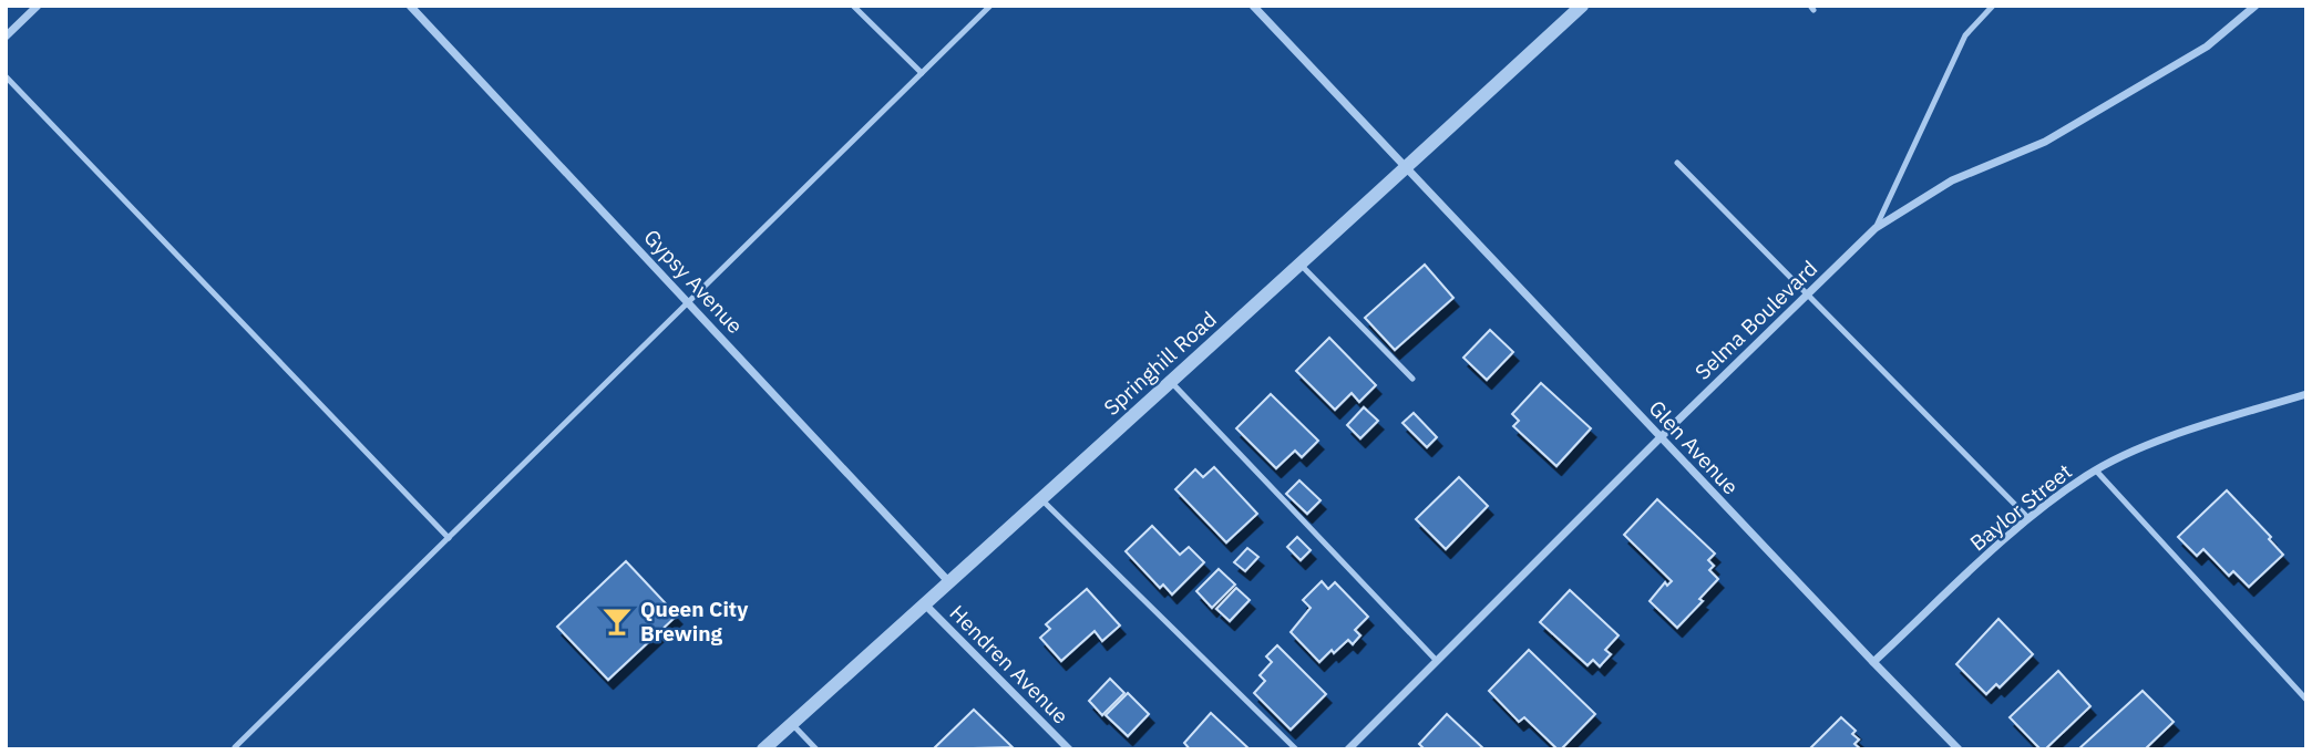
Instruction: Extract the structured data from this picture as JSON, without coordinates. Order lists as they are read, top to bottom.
{
  "streets": {
    "street": [
      "Gypsy Avenue",
      "Selma Boulevard",
      "Springhill Road",
      "Glen Avenue",
      "Baylor Street",
      "Hendren Avenue"
    ]
  },
  "crossings": [
    ["Gypsy Avenue", "Springhill Road"],
    ["Selma Boulevard", "Glen Avenue"],
    ["Springhill Road", "Glen Avenue"],
    ["Springhill Road", "Hendren Avenue"],
    ["Glen Avenue", "Baylor Street"]
  ],
  "places": {
    "bar": ["Queen City Brewing"]
  }
}
